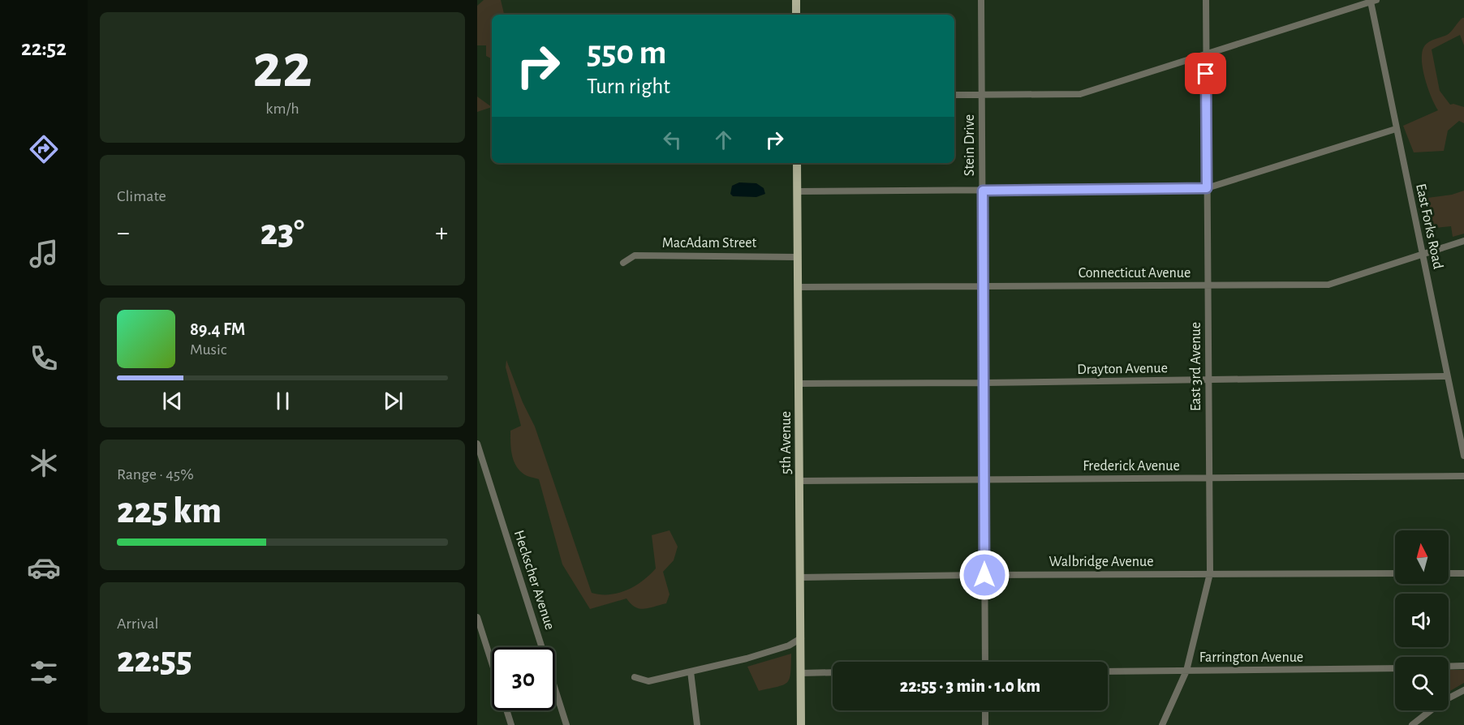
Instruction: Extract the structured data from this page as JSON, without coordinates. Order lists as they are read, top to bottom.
{
  "streets": {
    "main road": ["5th Avenue"],
    "street": [
      "Stein Drive",
      "East Forks Road",
      "MacAdam Street",
      "Connecticut Avenue",
      "East 3rd Avenue",
      "Drayton Avenue",
      "Frederick Avenue",
      "Walbridge Avenue",
      "Heckscher Avenue",
      "Farrington Avenue"
    ]
  },
  "crossings": [
    ["Stein Drive", "Connecticut Avenue"],
    ["Stein Drive", "Drayton Avenue"],
    ["Stein Drive", "Frederick Avenue"],
    ["Stein Drive", "Walbridge Avenue"],
    ["East Forks Road", "Connecticut Avenue"],
    ["East Forks Road", "Drayton Avenue"],
    ["MacAdam Street", "5th Avenue"],
    ["Connecticut Avenue", "East 3rd Avenue"],
    ["Connecticut Avenue", "5th Avenue"],
    ["East 3rd Avenue", "Drayton Avenue"],
    ["East 3rd Avenue", "Frederick Avenue"],
    ["East 3rd Avenue", "Walbridge Avenue"],
    ["East 3rd Avenue", "Farrington Avenue"],
    ["Drayton Avenue", "5th Avenue"],
    ["5th Avenue", "Frederick Avenue"],
    ["5th Avenue", "Walbridge Avenue"]
  ],
  "north": "top",
  "page": {
    "tabs": "22:52",
    "tile": [
      ["22", "km/h"],
      "Climate",
      ["Range · 45%", "225 km"],
      ["Arrival", "22:55"]
    ],
    "turn": ["550 m", "Turn right"],
    "heat": ["−", "23°", "+"],
    "song": ["89.4 FM", "Music"],
    "limit": "30",
    "trip": "22:55 · 3 min · 1.0 km"
  }
}
